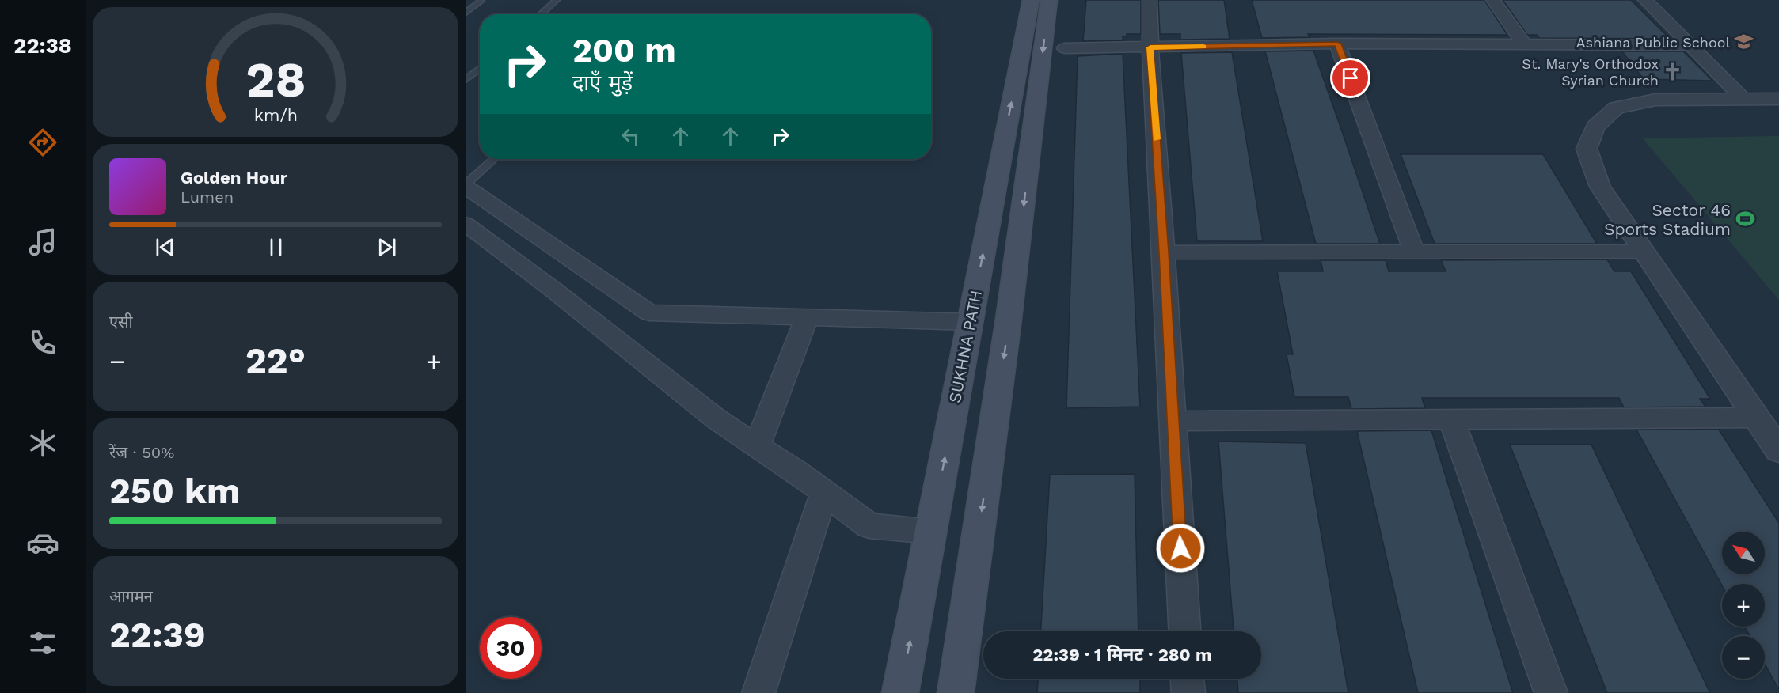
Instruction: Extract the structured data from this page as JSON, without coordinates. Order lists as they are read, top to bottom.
{
  "streets": {
    "main road": ["SUKHNA PATH"]
  },
  "places": {
    "school or university": ["Ashiana Public School"],
    "church": ["St. Mary's Orthodox Syrian Church"],
    "sports": ["Sector 46 Sports Stadium"]
  },
  "north": "top left",
  "page": {
    "tabs": "22:38",
    "turn": ["200 m", "दाएँ मुड़ें"],
    "song": ["Golden Hour", "Lumen"],
    "tile": [
      "एसी",
      ["रेंज · 50%", "250 km"],
      ["आगमन", "22:39"]
    ],
    "heat": ["−", "22°", "+"],
    "map_buttons": ["+", "−"],
    "limit": "30",
    "trip": "22:39 · 1 मिनट · 280 m",
    "gauge": ["28", "km/h"]
  }
}
